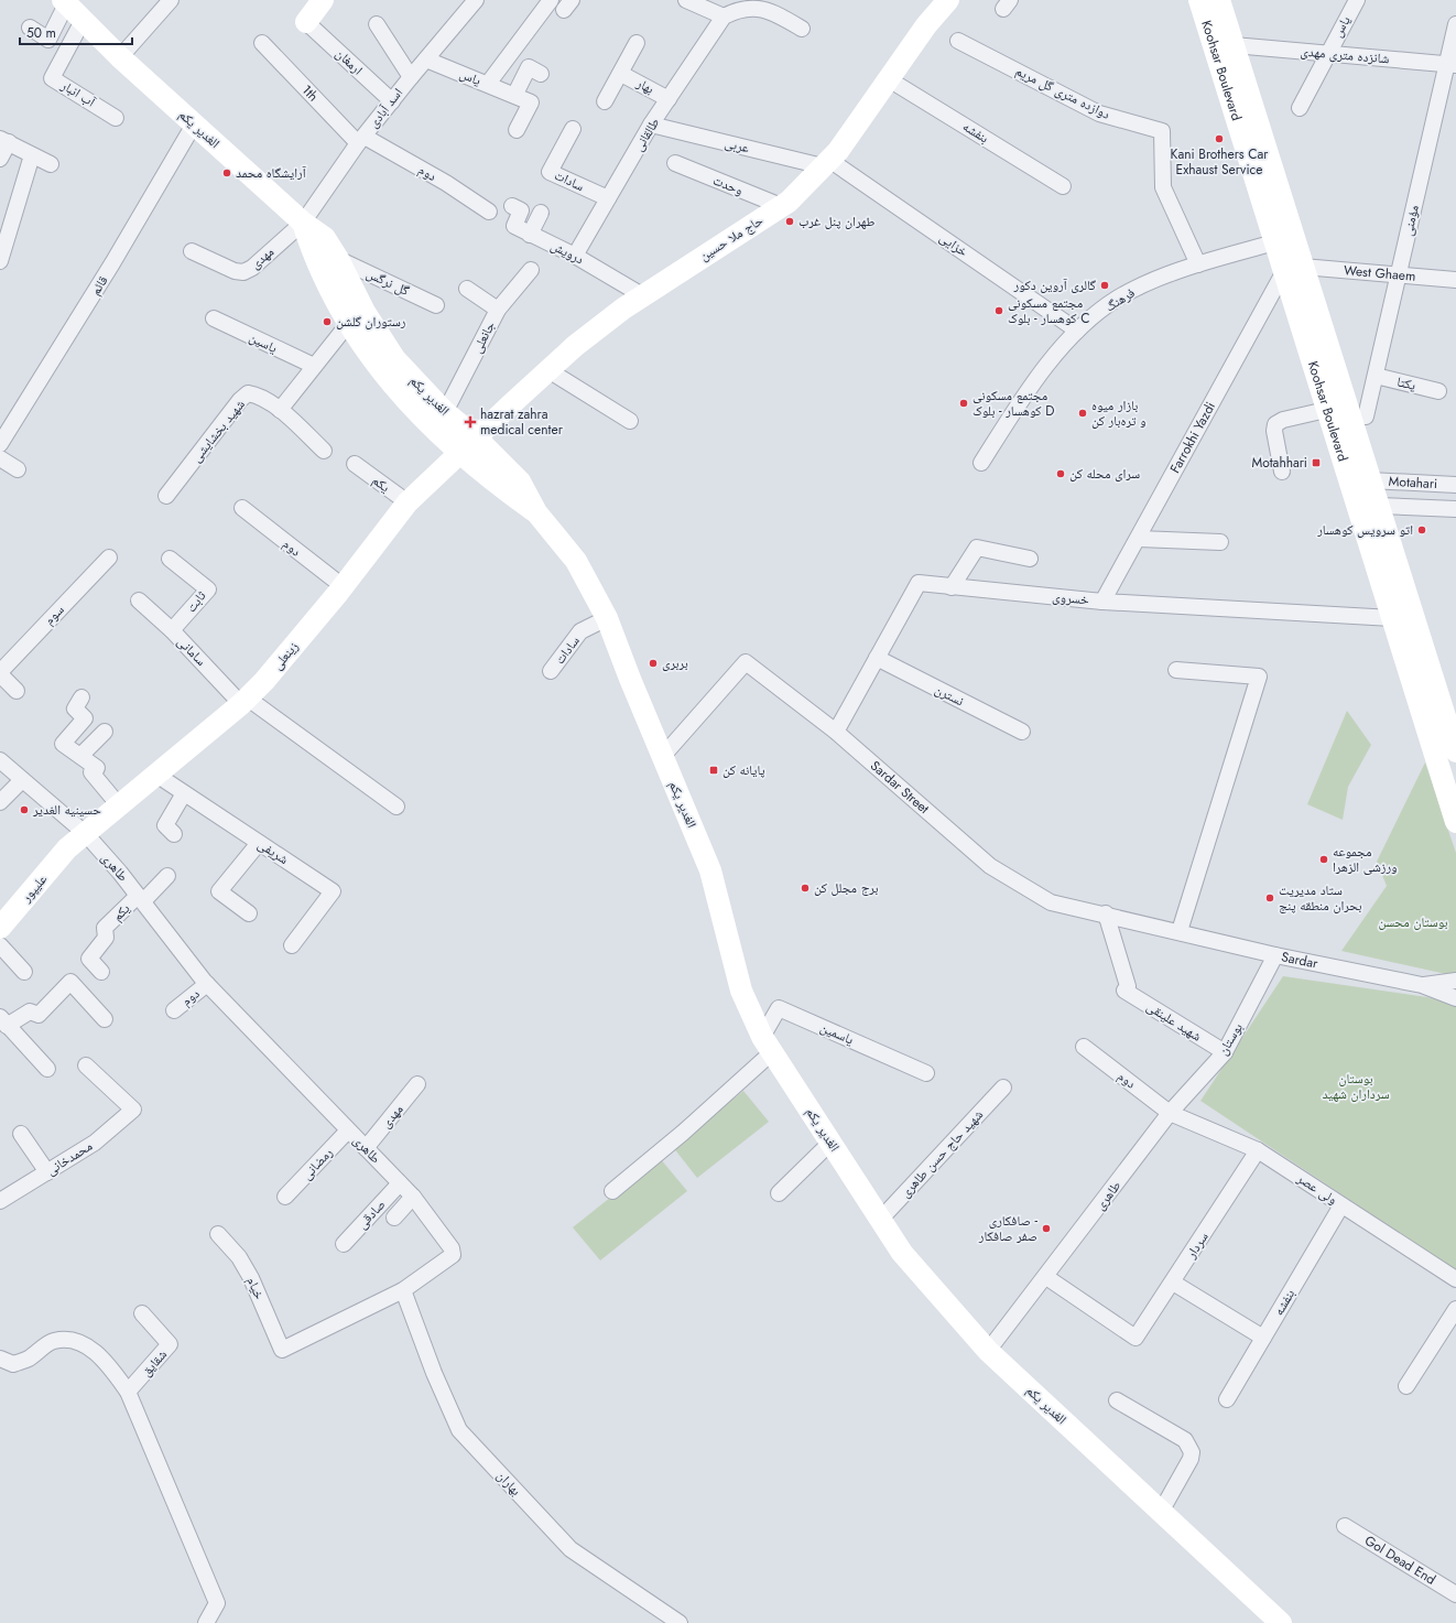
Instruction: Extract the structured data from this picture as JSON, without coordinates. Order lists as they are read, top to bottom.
{
  "streets": {
    "street": [
      "یاس",
      "شانزده متری مهدی",
      "ارمغان",
      "Koohsar Boulevard",
      "بهار",
      "1th",
      "دوازده متری گل مریم",
      "آب انبار",
      "اسد آبادی",
      "الغدیر یکم",
      "بنفشه",
      "طالقانی",
      "عربی",
      "دوم",
      "سادات",
      "وحدت",
      "مؤمنی",
      "حاج ملا حسین",
      "خزایی",
      "درویش",
      "مهدی",
      "West Ghaem",
      "گل نرگس",
      "قائم",
      "فرهنگ",
      "جانعلی",
      "یاسین",
      "یکتا",
      "شهید بخشایشی",
      "Farrokhi Yazdi",
      "Motahari",
      "یکم",
      "خسروی",
      "ثابت",
      "سوم",
      "سامانی",
      "زینعلی",
      "نسترن",
      "Sardar Street",
      "شریفی",
      "طاهری",
      "علیپور",
      "Sardar",
      "شهید علینقی",
      "یاسمین",
      "بوستان",
      "شهید حاج حسن طاهری",
      "محمدخانی",
      "رمضانی",
      "ولی عصر",
      "صادقی",
      "سردار",
      "خیام",
      "شقایق",
      "بهاران",
      "Gol Dead End"
    ]
  },
  "crossings": [
    ["یاس", "شانزده متری مهدی"],
    ["یاس", "اسد آبادی"],
    ["شانزده متری مهدی", "Koohsar Boulevard"],
    ["شانزده متری مهدی", "مؤمنی"],
    ["ارمغان", "اسد آبادی"],
    ["Koohsar Boulevard", "West Ghaem"],
    ["Koohsar Boulevard", "فرهنگ"],
    ["Koohsar Boulevard", "Farrokhi Yazdi"],
    ["Koohsar Boulevard", "Motahari"],
    ["Koohsar Boulevard", "خسروی"],
    ["بهار", "طالقانی"],
    ["1th", "اسد آبادی"],
    ["1th", "دوم"],
    ["دوازده متری گل مریم", "فرهنگ"],
    ["آب انبار", "الغدیر یکم"],
    ["اسد آبادی", "الغدیر یکم"],
    ["اسد آبادی", "دوم"],
    ["اسد آبادی", "مهدی"],
    ["الغدیر یکم", "سادات"],
    ["الغدیر یکم", "حاج ملا حسین"],
    ["الغدیر یکم", "مهدی"],
    ["الغدیر یکم", "گل نرگس"],
    ["الغدیر یکم", "قائم"],
    ["الغدیر یکم", "جانعلی"],
    ["الغدیر یکم", "زینعلی"],
    ["الغدیر یکم", "Sardar Street"],
    ["الغدیر یکم", "طاهری"],
    ["الغدیر یکم", "یاسمین"],
    ["الغدیر یکم", "شهید حاج حسن طاهری"],
    ["بنفشه", "حاج ملا حسین"],
    ["بنفشه", "ولی عصر"],
    ["طالقانی", "عربی"],
    ["طالقانی", "سادات"],
    ["طالقانی", "درویش"],
    ["عربی", "حاج ملا حسین"],
    ["عربی", "خزایی"],
    ["دوم", "زینعلی"],
    ["دوم", "طاهری"],
    ["دوم", "بوستان"],
    ["دوم", "ولی عصر"],
    ["وحدت", "حاج ملا حسین"],
    ["مؤمنی", "West Ghaem"],
    ["مؤمنی", "یکتا"],
    ["حاج ملا حسین", "خزایی"],
    ["حاج ملا حسین", "درویش"],
    ["حاج ملا حسین", "زینعلی"],
    ["خزایی", "فرهنگ"],
    ["مهدی", "طاهری"],
    ["West Ghaem", "Farrokhi Yazdi"],
    ["Farrokhi Yazdi", "خسروی"],
    ["یکم", "زینعلی"],
    ["یکم", "طاهری"],
    ["خسروی", "نسترن"],
    ["خسروی", "Sardar Street"],
    ["ثابت", "سامانی"],
    ["سامانی", "زینعلی"],
    ["زینعلی", "شریفی"],
    ["زینعلی", "طاهری"],
    ["زینعلی", "علیپور"],
    ["Sardar Street", "Sardar"],
    ["Sardar Street", "شهید علینقی"],
    ["طاهری", "بوستان"],
    ["طاهری", "رمضانی"],
    ["طاهری", "ولی عصر"],
    ["طاهری", "صادقی"],
    ["طاهری", "سردار"],
    ["طاهری", "خیام"],
    ["طاهری", "بهاران"],
    ["Sardar", "بوستان"],
    ["شهید علینقی", "بوستان"],
    ["بوستان", "ولی عصر"],
    ["ولی عصر", "سردار"]
  ],
  "parks": ["بوستان محسن", "بوستان سرداران شهید"],
  "places": {
    "other": [
      "Kani Brothers Car Exhaust Service",
      "آرایشگاه محمد",
      "طهران پنل غرب",
      "گالری آروین دکور",
      "مجتمع مسکونی کوهسار - بلوک C",
      "رستوران گلشن",
      "مجتمع مسکونی کوهسار - بلوک D",
      "بازار میوه و تره‌بار کن",
      "سرای محله کن",
      "اتو سرویس کوهسار",
      "بربری",
      "حسینیه الغدیر",
      "مجموعه ورزشی الزهرا",
      "برج مجلل کن",
      "ستاد مدیریت بحران منطقه پنج",
      "صافکاری - صفر صافکار"
    ],
    "health": ["hazrat zahra medical center"],
    "transit": ["Motahhari", "پایانه کن"]
  },
  "scale_bar": "50 m"
}
